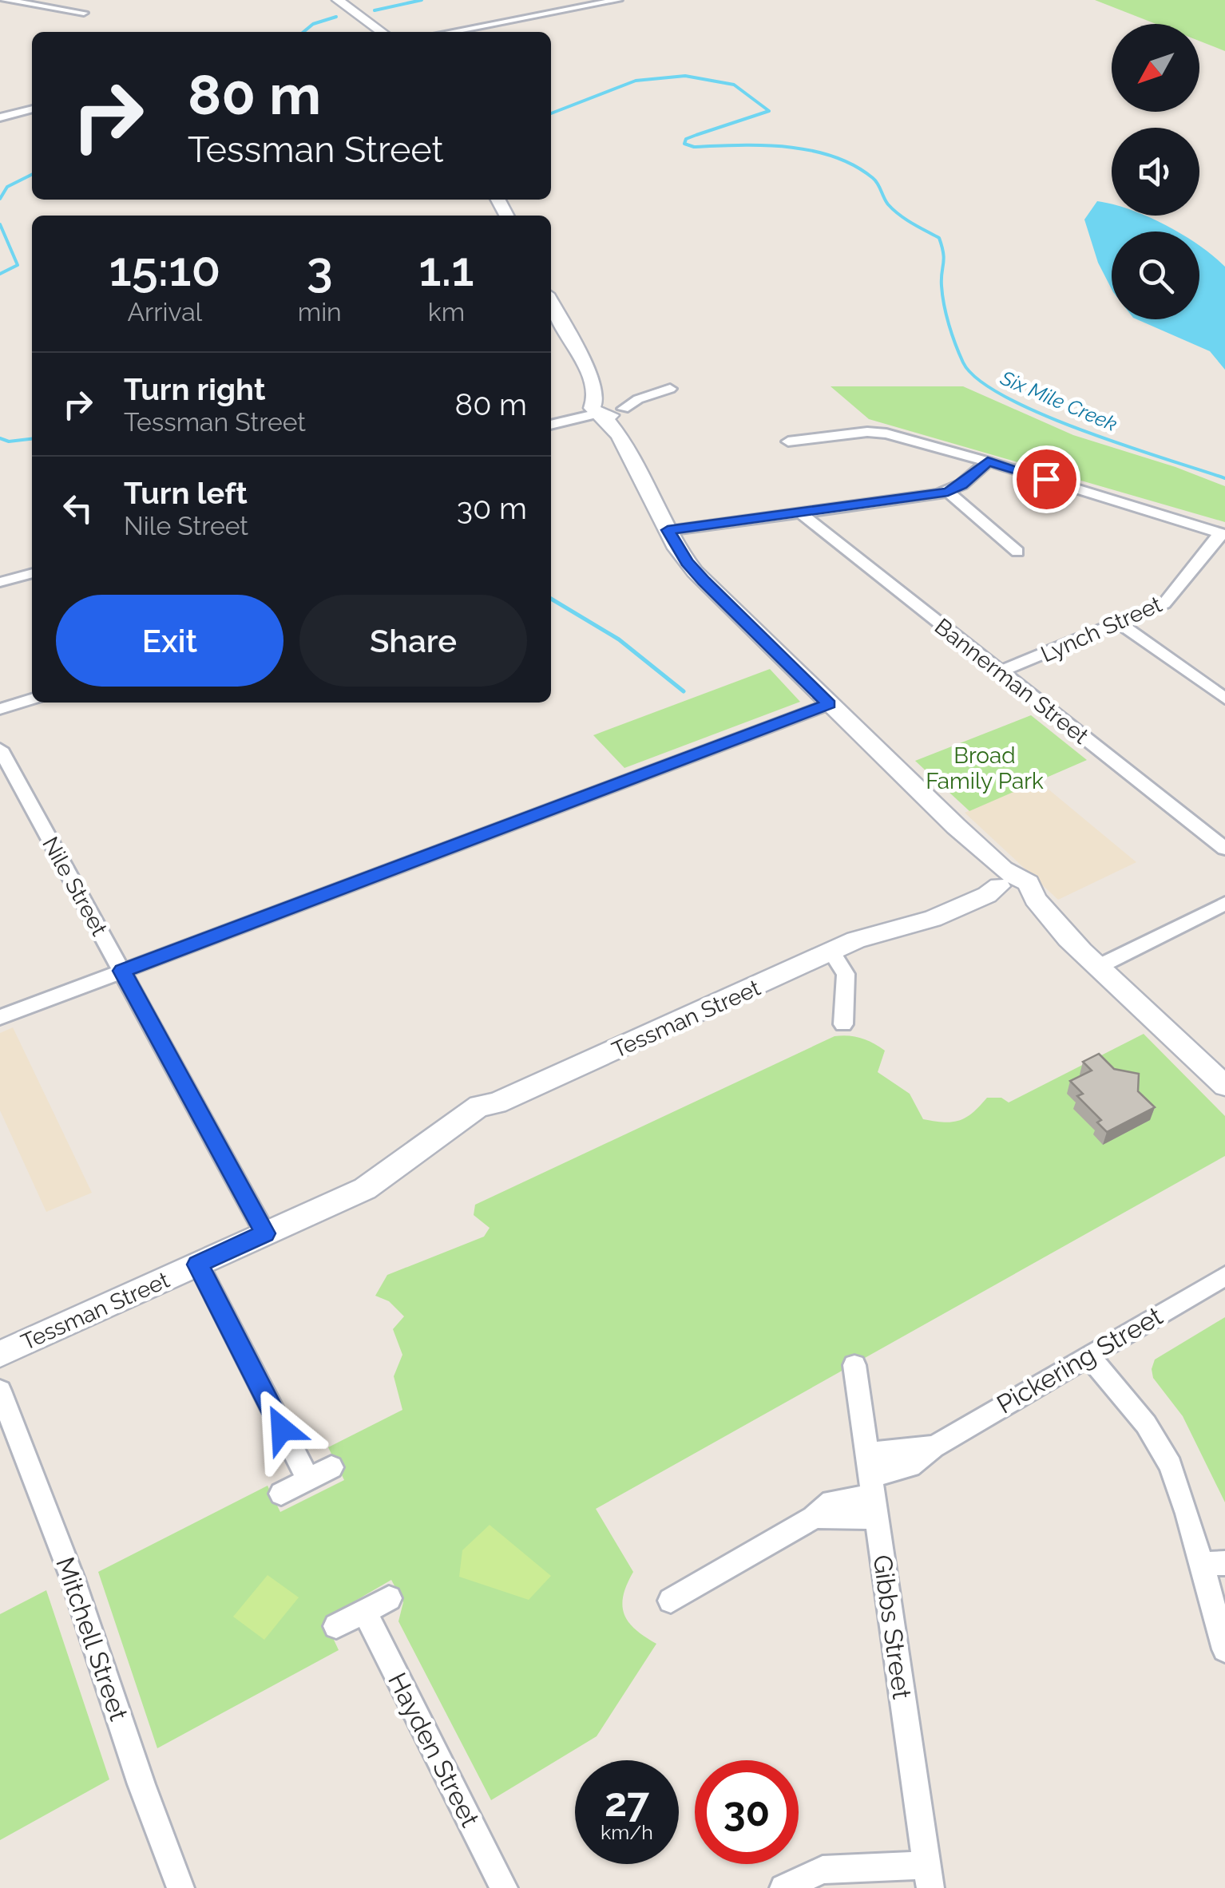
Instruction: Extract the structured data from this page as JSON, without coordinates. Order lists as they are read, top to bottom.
{
  "streets": {
    "main road": ["Tessman Street"],
    "street": [
      "Lynch Street",
      "Bannerman Street",
      "Nile Street",
      "Pickering Street",
      "Gibbs Street",
      "Mitchell Street",
      "Hayden Street"
    ]
  },
  "crossings": [
    ["Lynch Street", "Bannerman Street"],
    ["Nile Street", "Tessman Street"],
    ["Pickering Street", "Gibbs Street"]
  ],
  "water": ["Six Mile Creek"],
  "parks": ["Broad Family Park"],
  "north": "bottom left",
  "page": {
    "turn": ["80 m", "Tessman Street"],
    "eta": [
      "15:10",
      "Arrival",
      "3",
      "min",
      "1.1",
      "km"
    ],
    "list": [
      {
        "name": "Turn right",
        "note": "Tessman Street",
        "value": "80 m"
      },
      {
        "name": "Turn left",
        "note": "Nile Street",
        "value": "30 m"
      }
    ],
    "buttons": ["Exit", "Share"],
    "speed": "27 km/h",
    "limit": "30"
  }
}
